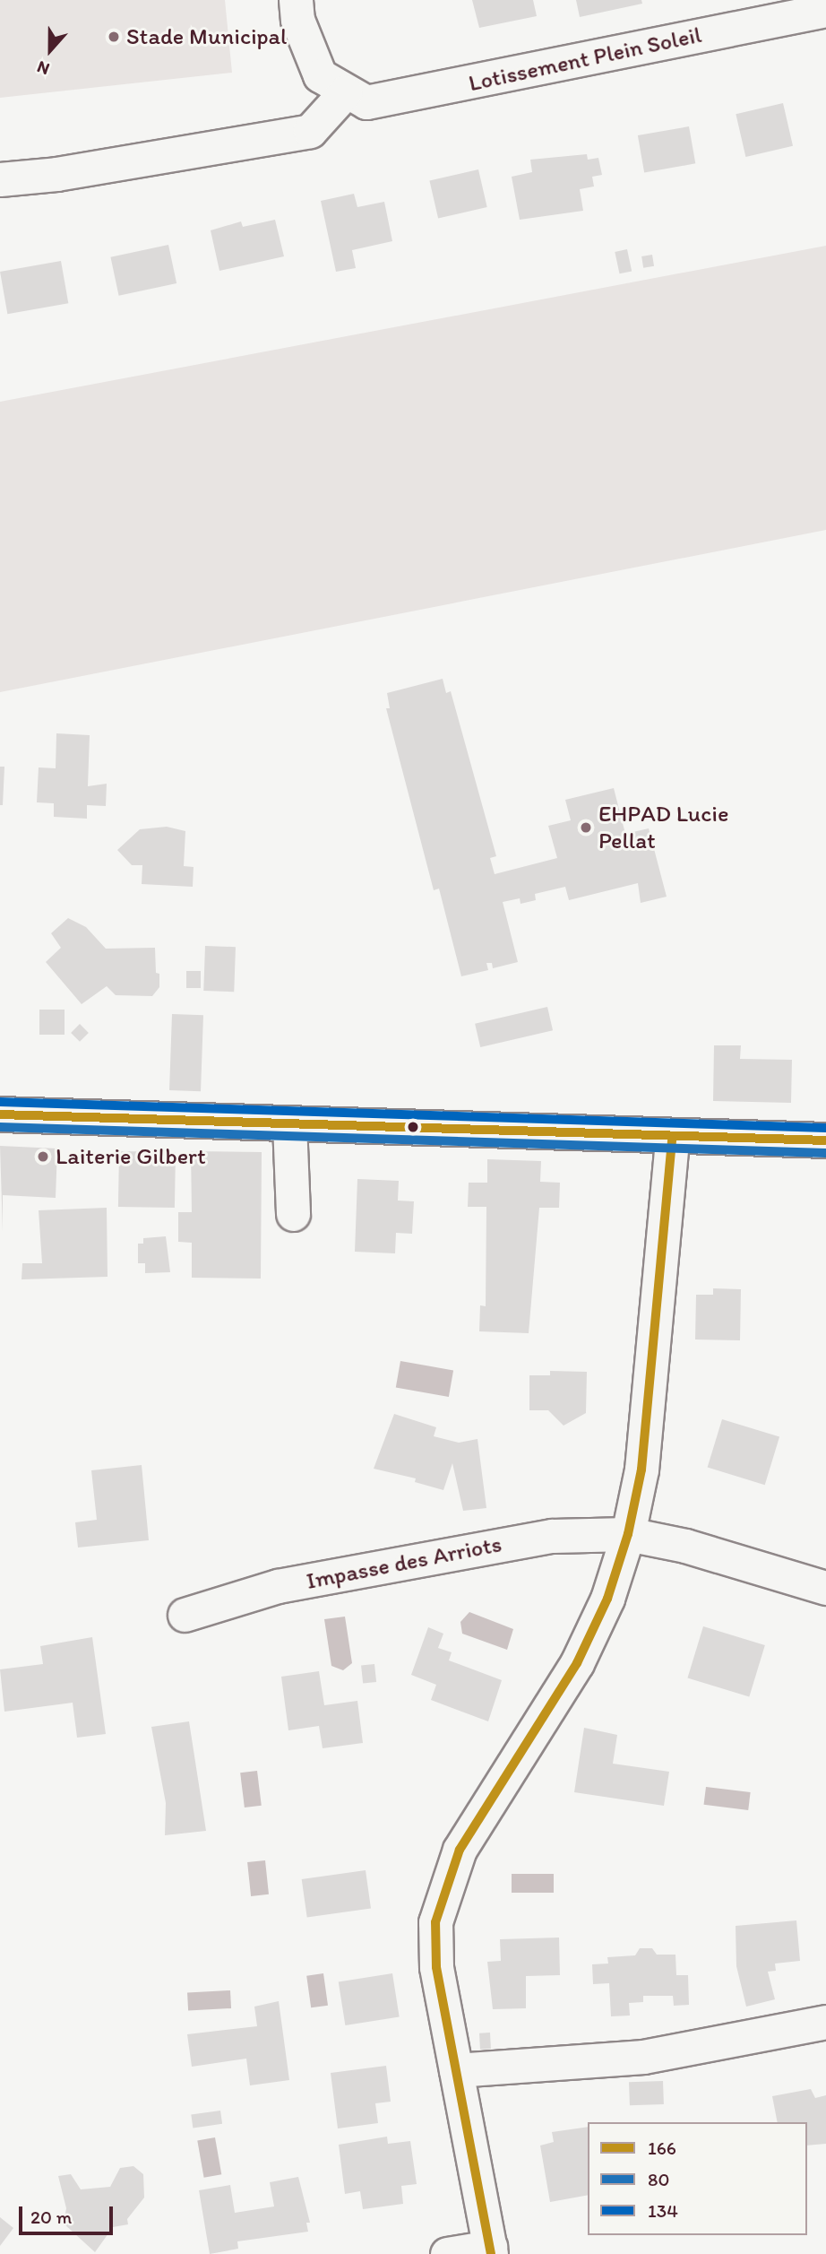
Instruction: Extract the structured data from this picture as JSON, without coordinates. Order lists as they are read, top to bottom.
{
  "streets": {
    "street": ["Lotissement Plein Soleil", "Impasse des Arriots"]
  },
  "places": ["Stade Municipal", "EHPAD Lucie Pellat", "Laiterie Gilbert"],
  "lines": ["transit line 134", "transit line 166", "transit line 80"],
  "legend": ["166", "80", "134"],
  "scale_bar": "20 m",
  "north": "bottom"
}
